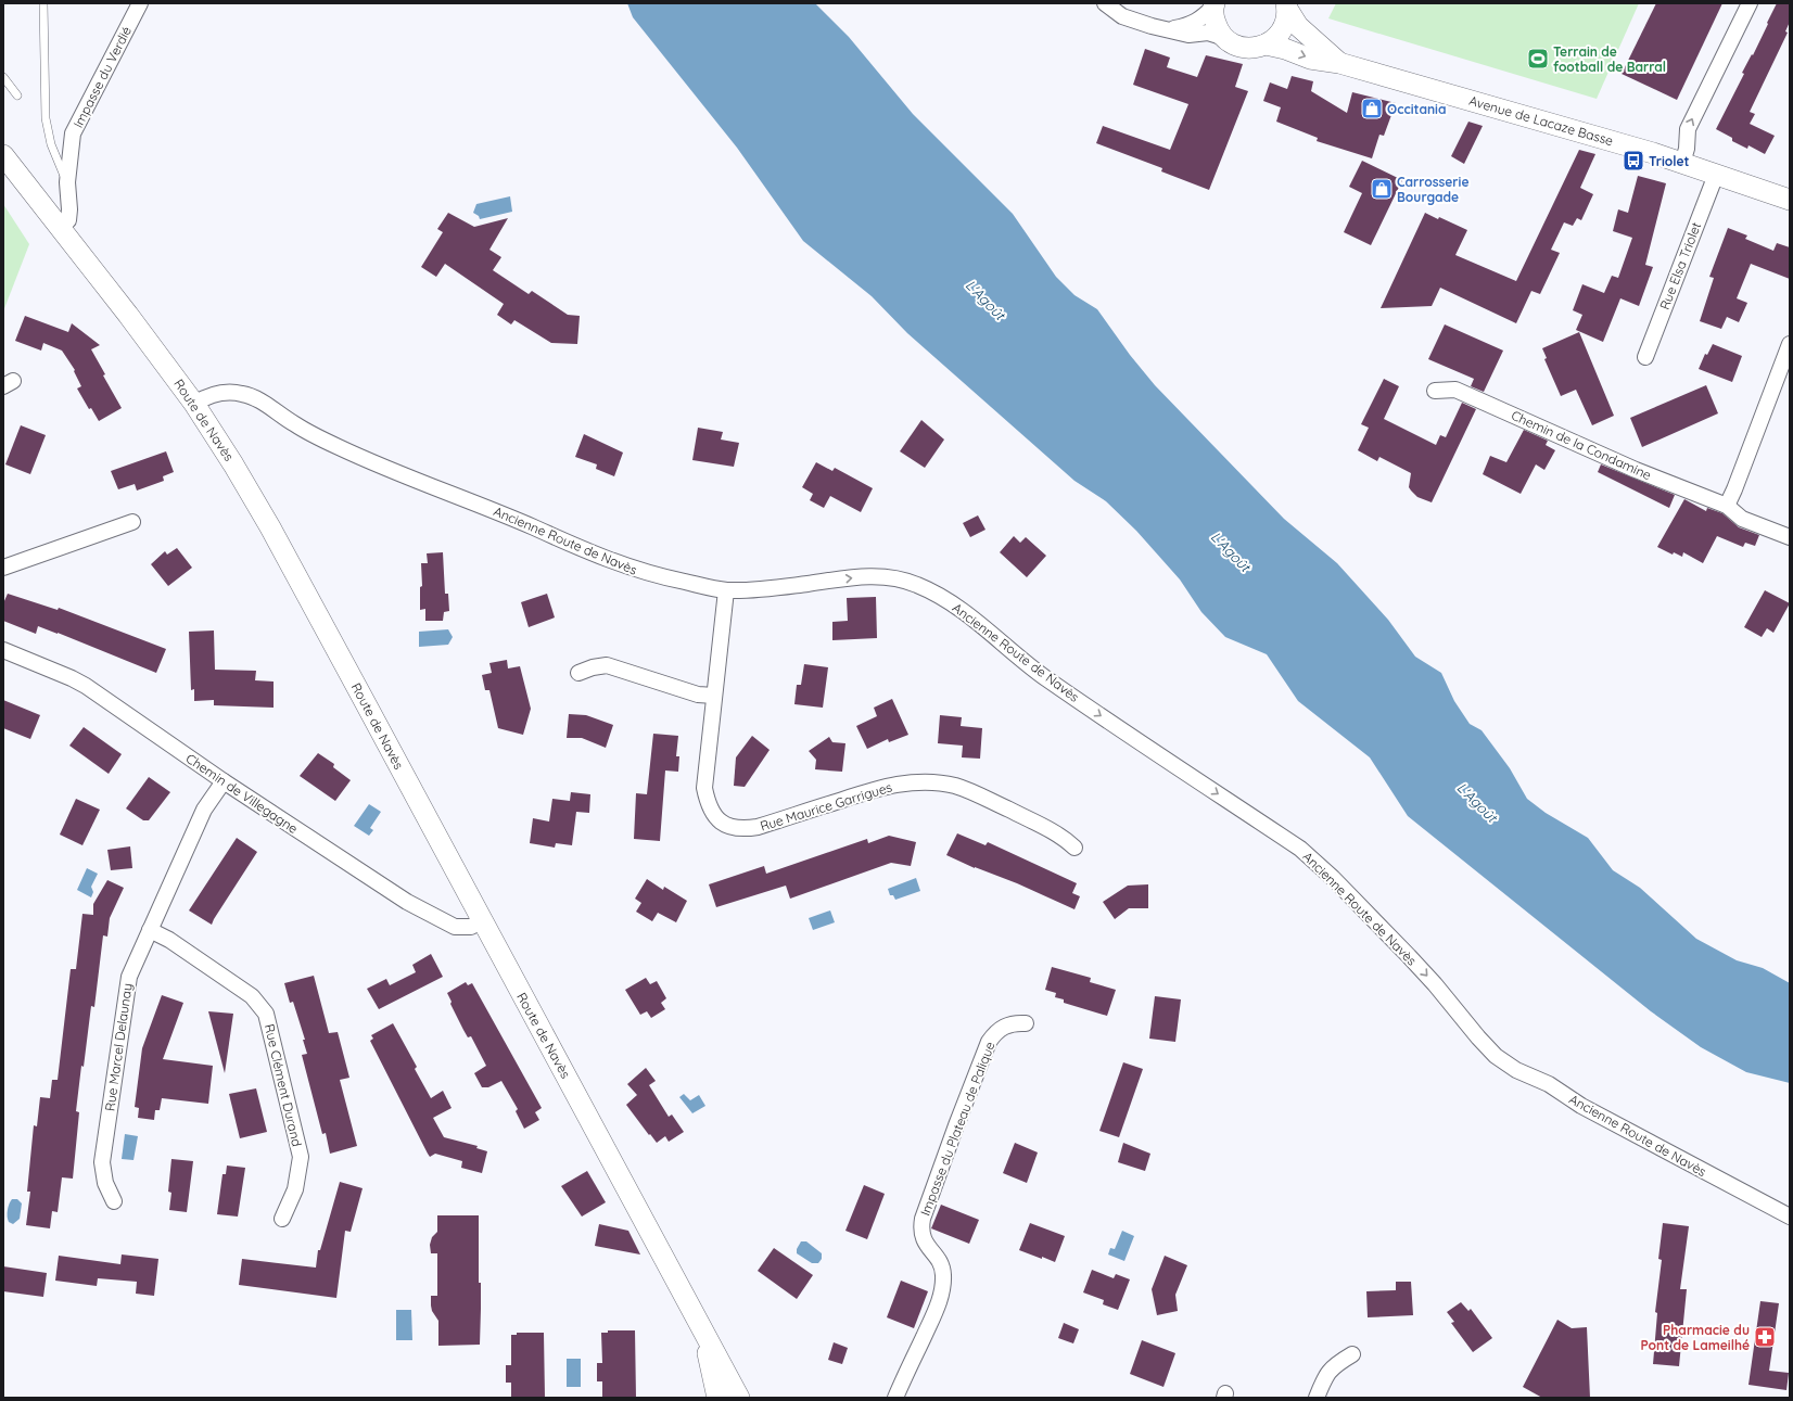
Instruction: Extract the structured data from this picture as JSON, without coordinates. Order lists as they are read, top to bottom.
{
  "streets": {
    "main road": ["Avenue de Lacaze Basse", "Route de Navès"],
    "street": [
      "Impasse du Verdié",
      "Rue Elsa Triolet",
      "Chemin de la Condamine",
      "Ancienne Route de Navès",
      "Chemin de Villegagne",
      "Rue Maurice Garrigues",
      "Rue Marcel Delaunay",
      "Rue Clément Durand",
      "Impasse du Plateau de Palique"
    ]
  },
  "crossings": [
    ["Impasse du Verdié", "Route de Navès"],
    ["Avenue de Lacaze Basse", "Rue Elsa Triolet"],
    ["Route de Navès", "Ancienne Route de Navès"],
    ["Route de Navès", "Chemin de Villegagne"],
    ["Ancienne Route de Navès", "Rue Maurice Garrigues"],
    ["Chemin de Villegagne", "Rue Marcel Delaunay"],
    ["Rue Marcel Delaunay", "Rue Clément Durand"]
  ],
  "one_way": ["Ancienne Route de Navès"],
  "water": ["L'Agoût"],
  "places": {
    "sports": ["Terrain de football de Barral"],
    "shop": ["Occitania", "Carrosserie Bourgade"],
    "bus stop": ["Triolet"],
    "pharmacy": ["Pharmacie du Pont de Lameilhé"]
  }
}
